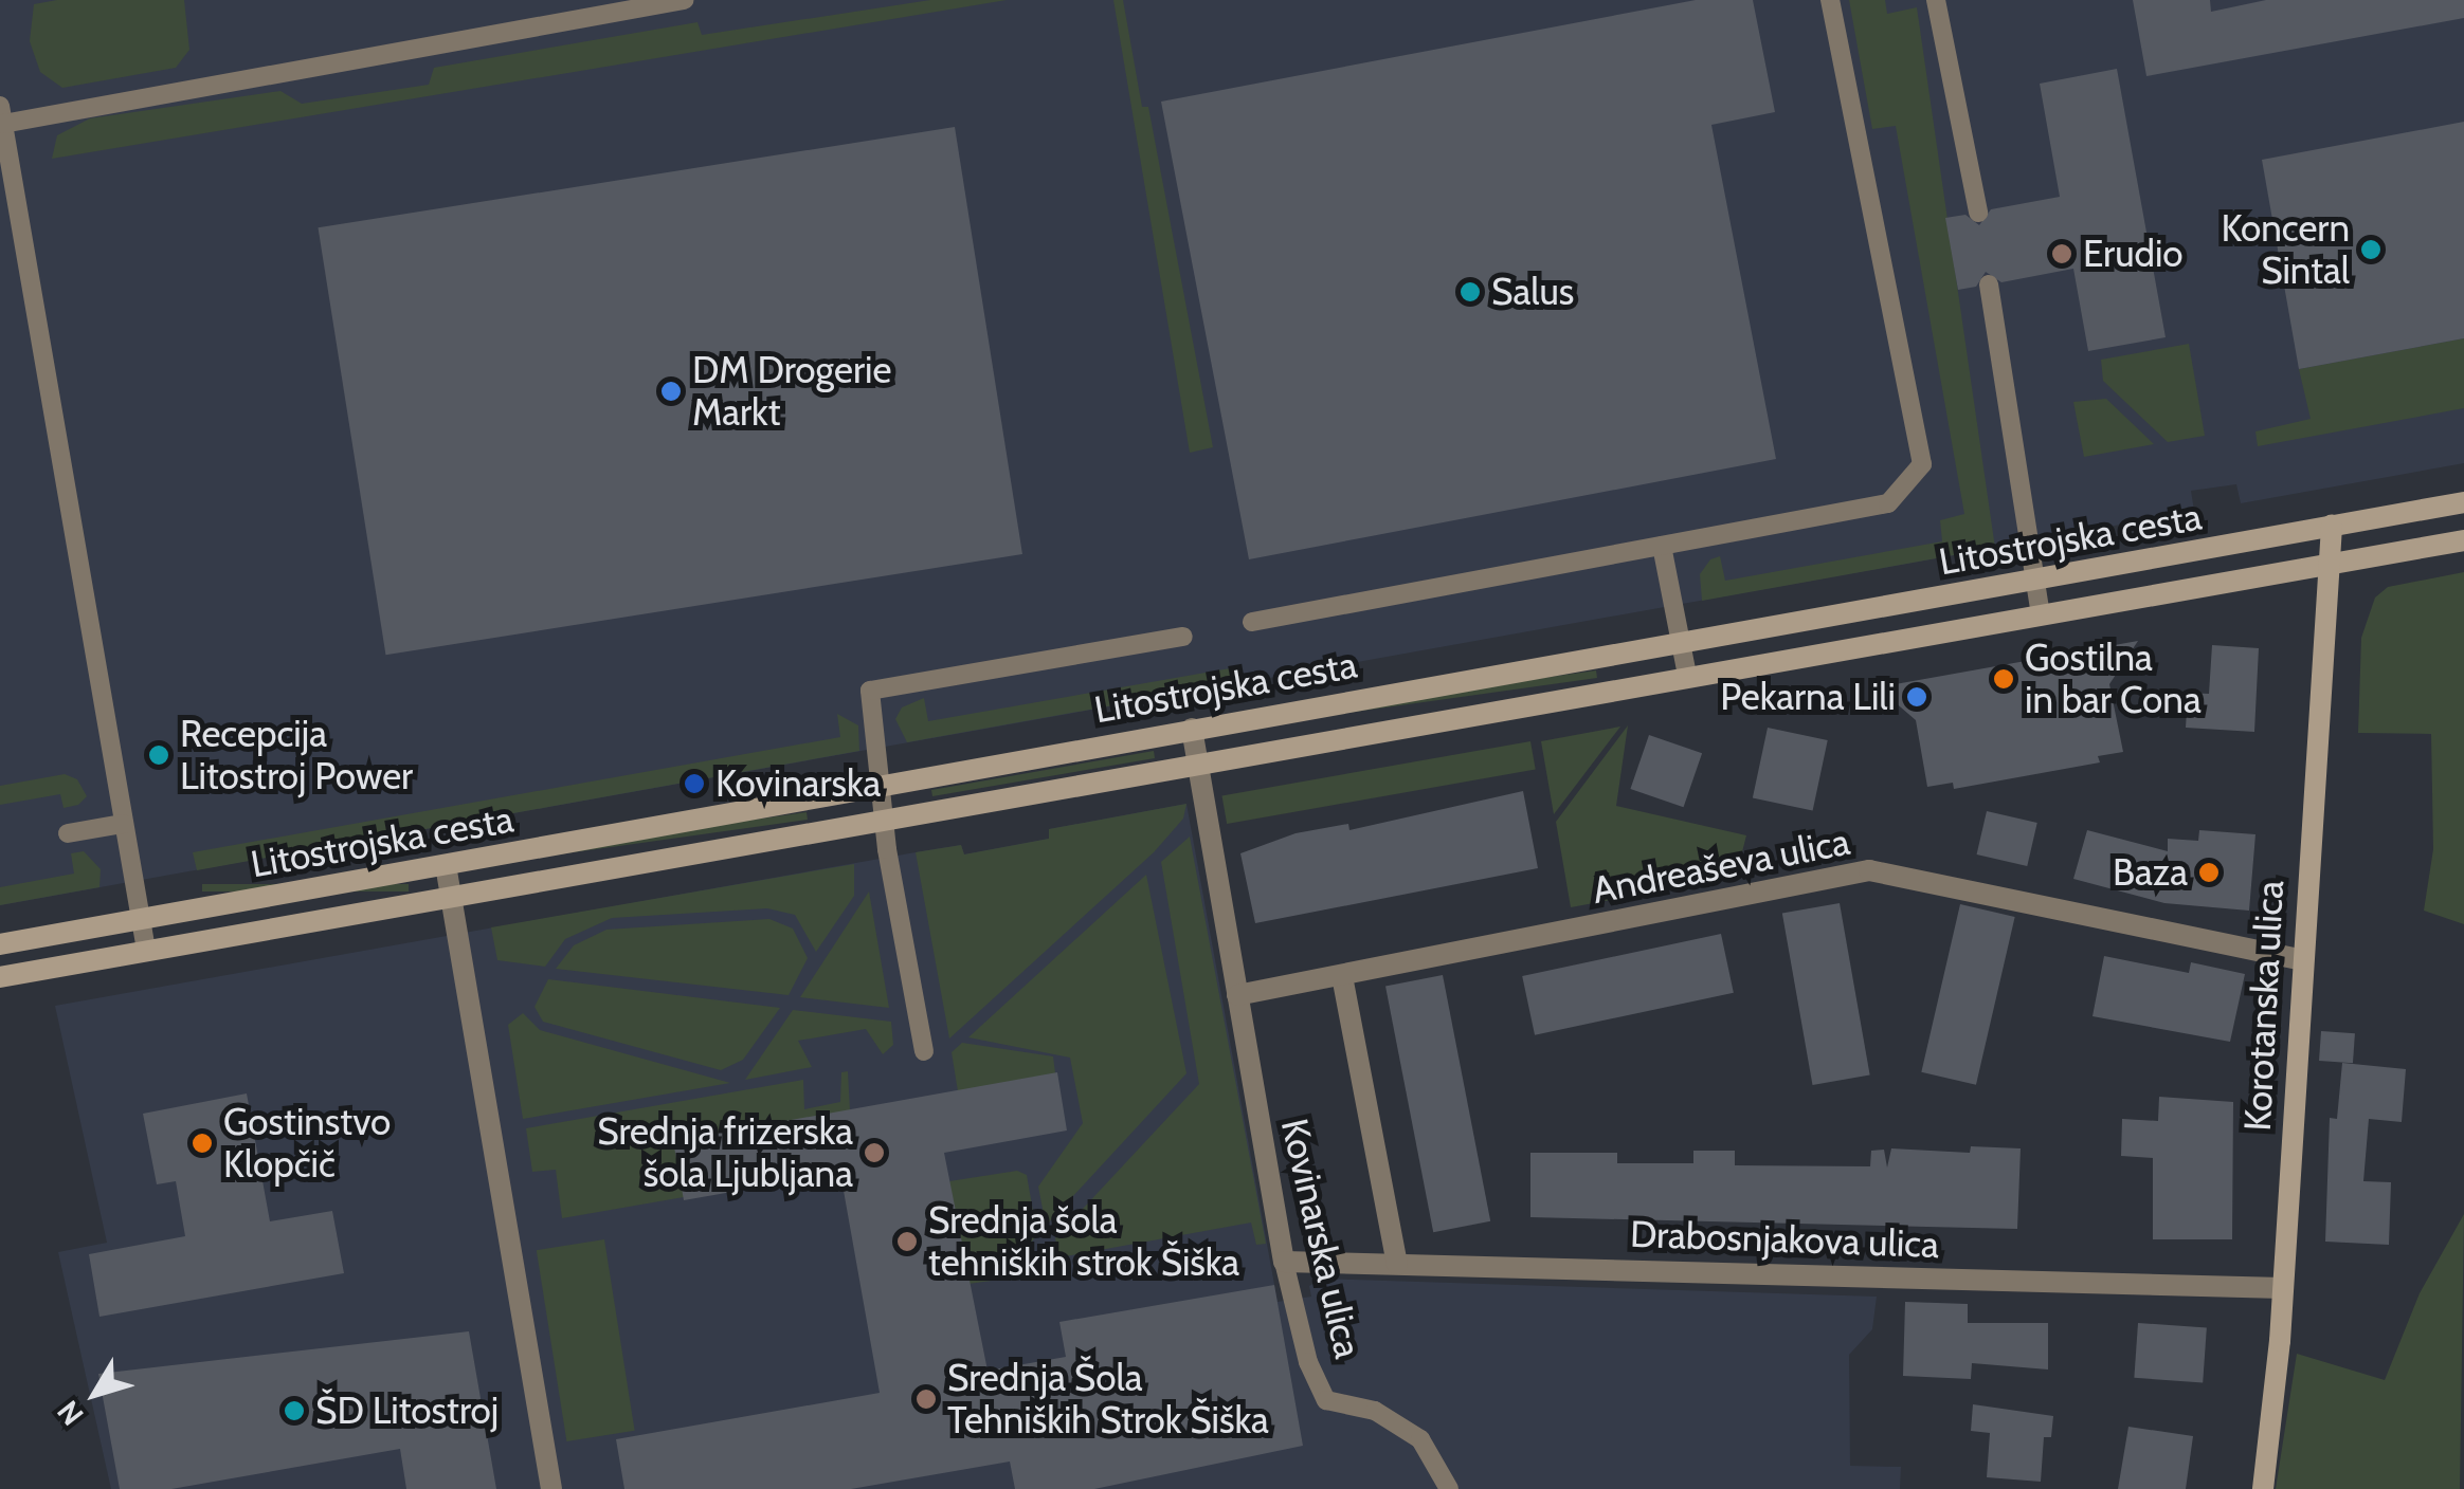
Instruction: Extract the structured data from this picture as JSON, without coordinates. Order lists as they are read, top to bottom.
{
  "streets": {
    "main road": ["Litostrojska cesta", "Korotanska ulica"],
    "street": ["Andreaševa ulica", "Kovinarska ulica", "Drabosnjakova ulica"]
  },
  "crossings": [
    ["Litostrojska cesta", "Korotanska ulica"],
    ["Litostrojska cesta", "Kovinarska ulica"],
    ["Andreaševa ulica", "Korotanska ulica"],
    ["Andreaševa ulica", "Kovinarska ulica"],
    ["Korotanska ulica", "Drabosnjakova ulica"],
    ["Kovinarska ulica", "Drabosnjakova ulica"]
  ],
  "places": [
    "Koncern Sintal",
    "Erudio",
    "Salus",
    "DM Drogerie Markt",
    "Gostilna in bar Cona",
    "Pekarna Lili",
    "Recepcija Litostroj Power",
    "Kovinarska",
    "Baza",
    "Gostinstvo Klopčič",
    "Srednja frizerska šola Ljubljana",
    "Srednja šola tehniških strok Šiška",
    "Srednja Šola Tehniških Strok Šiška",
    "ŠD Litostroj"
  ],
  "north": "bottom left"
}
